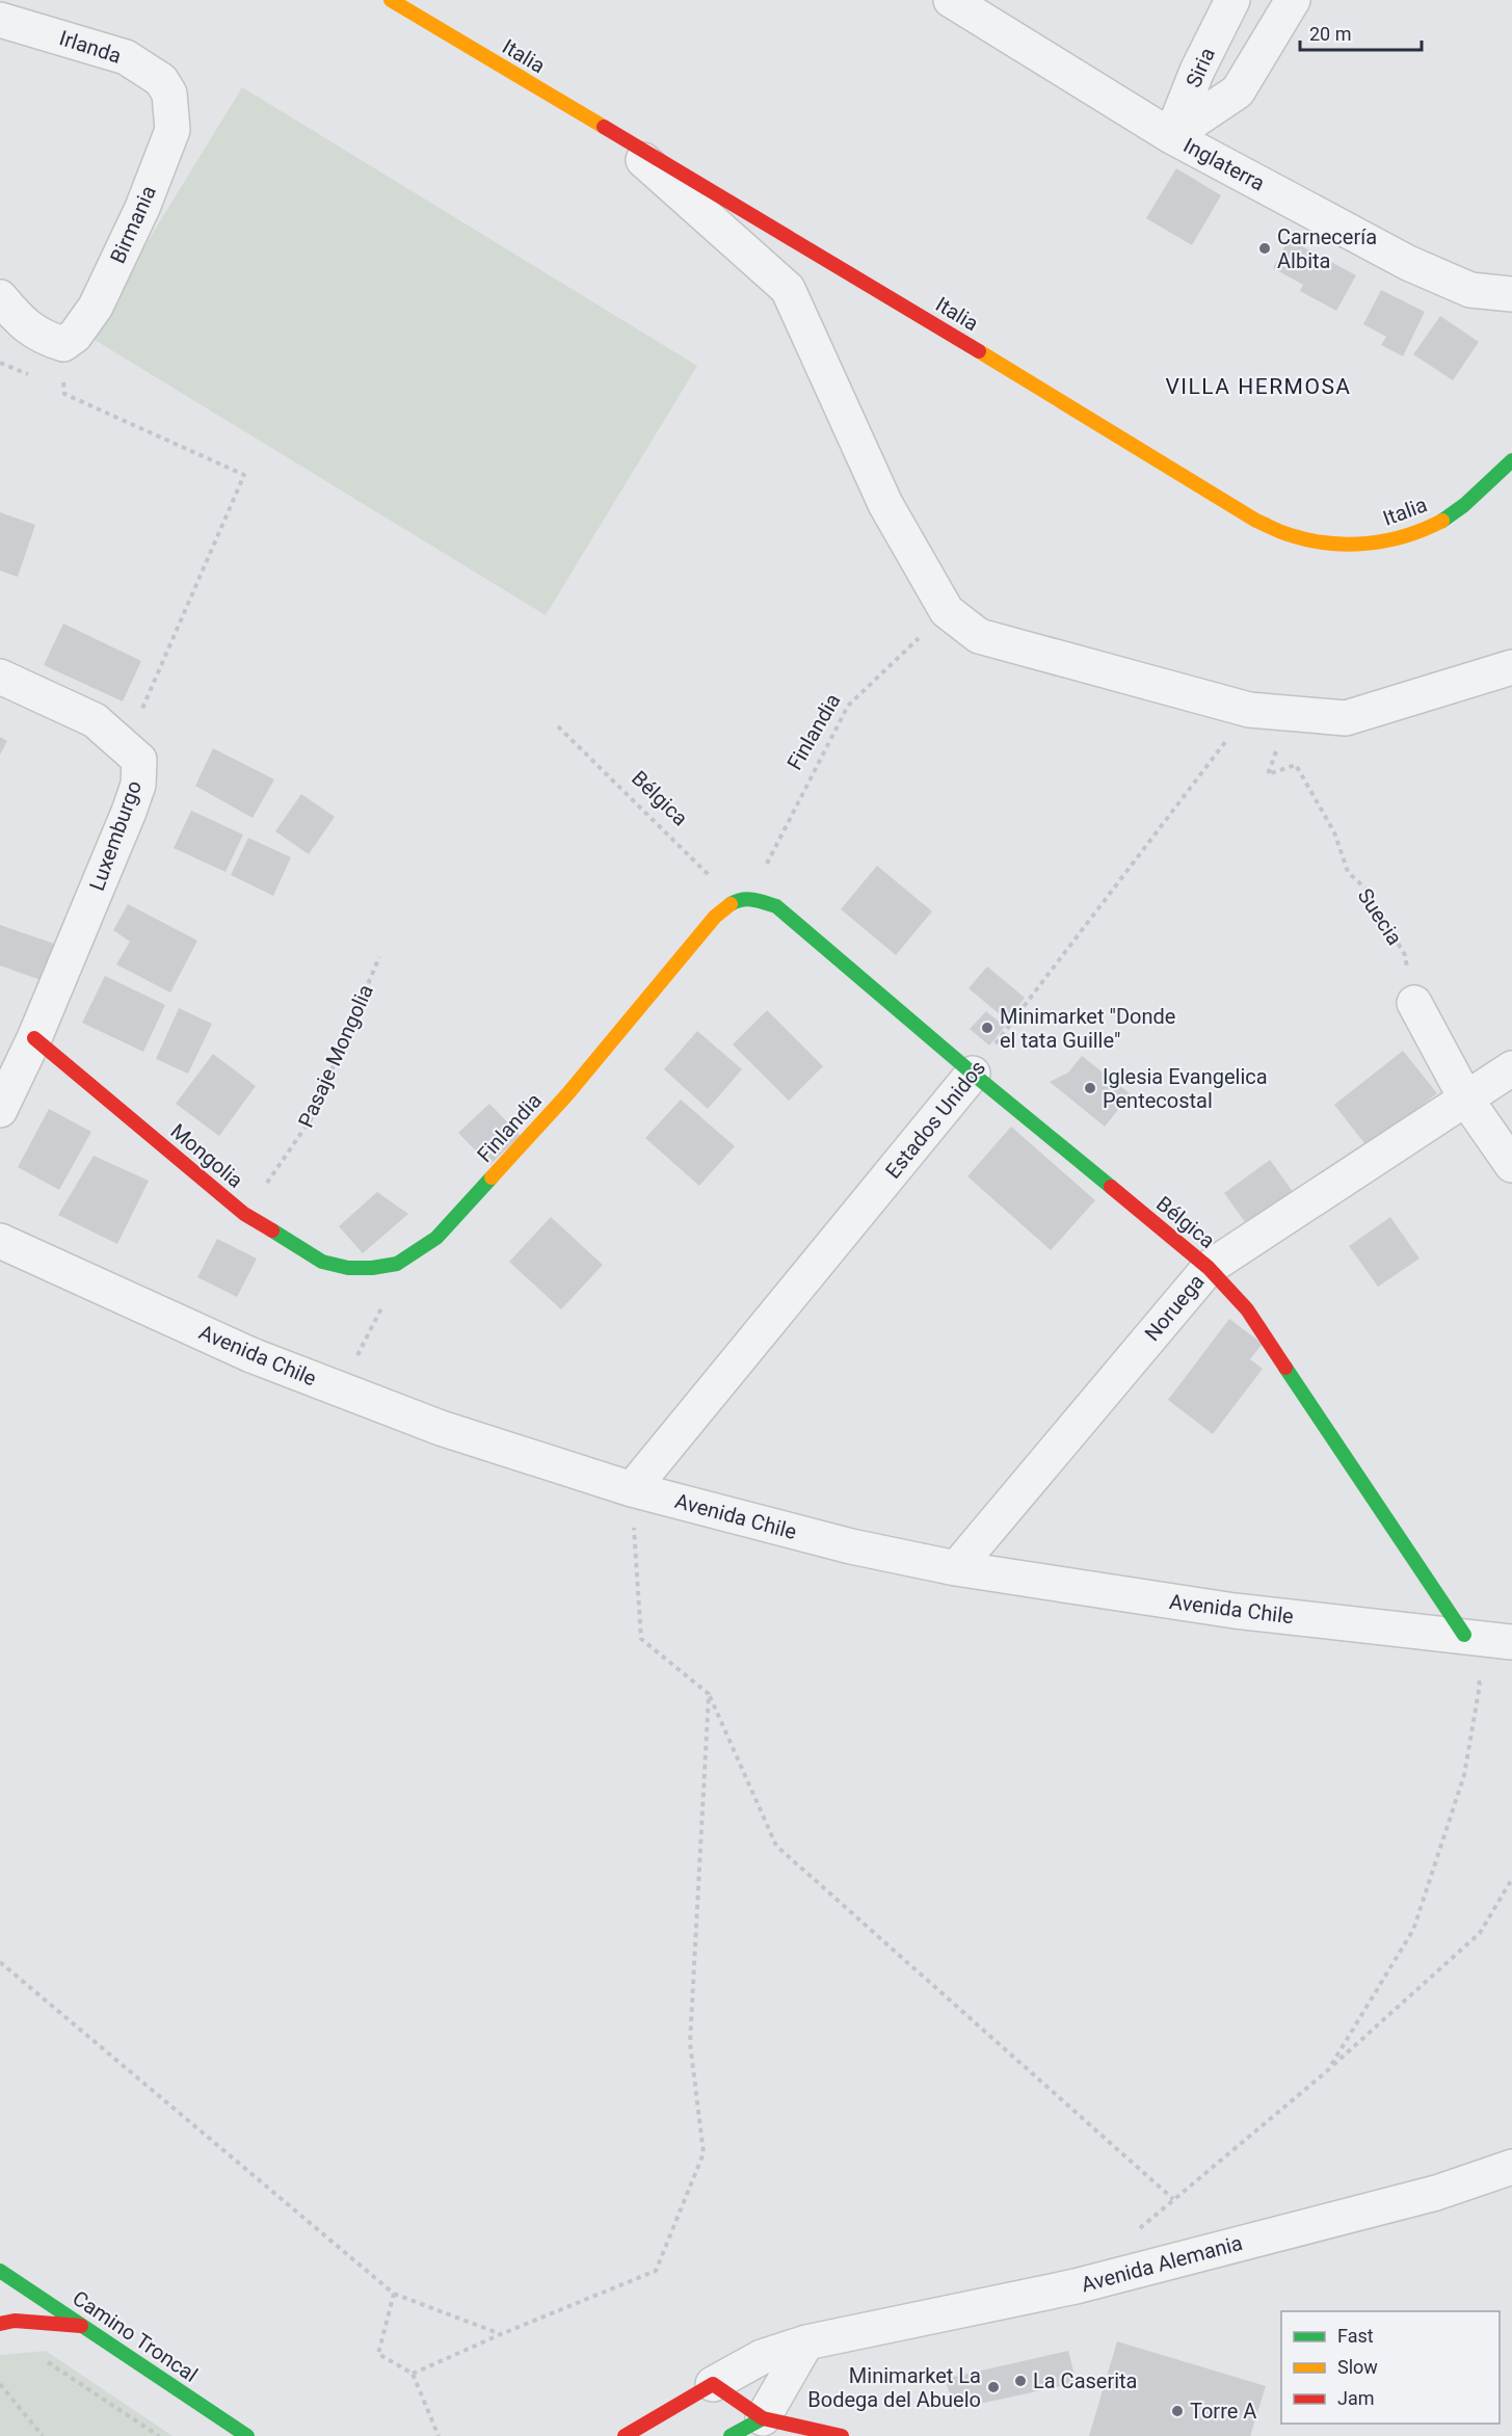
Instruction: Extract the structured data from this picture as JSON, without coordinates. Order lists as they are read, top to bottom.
{
  "streets": {
    "street": [
      "Irlanda",
      "Italia",
      "Siria",
      "Inglaterra",
      "Birmania",
      "Finlandia",
      "Bélgica",
      "Luxemburgo",
      "Estados Unidos",
      "Mongolia",
      "Noruega",
      "Avenida Chile",
      "Avenida Alemania",
      "Camino Troncal"
    ],
    "path": ["Suecia", "Pasaje Mongolia"]
  },
  "crossings": [
    ["Irlanda", "Birmania"],
    ["Siria", "Inglaterra"],
    ["Finlandia", "Bélgica"],
    ["Finlandia", "Mongolia"],
    ["Bélgica", "Estados Unidos"],
    ["Bélgica", "Noruega"],
    ["Bélgica", "Avenida Chile"],
    ["Luxemburgo", "Mongolia"],
    ["Suecia", "Estados Unidos"],
    ["Pasaje Mongolia", "Mongolia"],
    ["Estados Unidos", "Avenida Chile"],
    ["Noruega", "Avenida Chile"]
  ],
  "districts": ["VILLA HERMOSA"],
  "places": [
    "Carnecería Albita",
    "Minimarket \"Donde el tata Guille\"",
    "Iglesia Evangelica Pentecostal",
    "La Caserita",
    "Minimarket La Bodega del Abuelo",
    "Torre A"
  ],
  "legend": ["Fast", "Slow", "Jam"],
  "scale_bar": "20 m"
}
